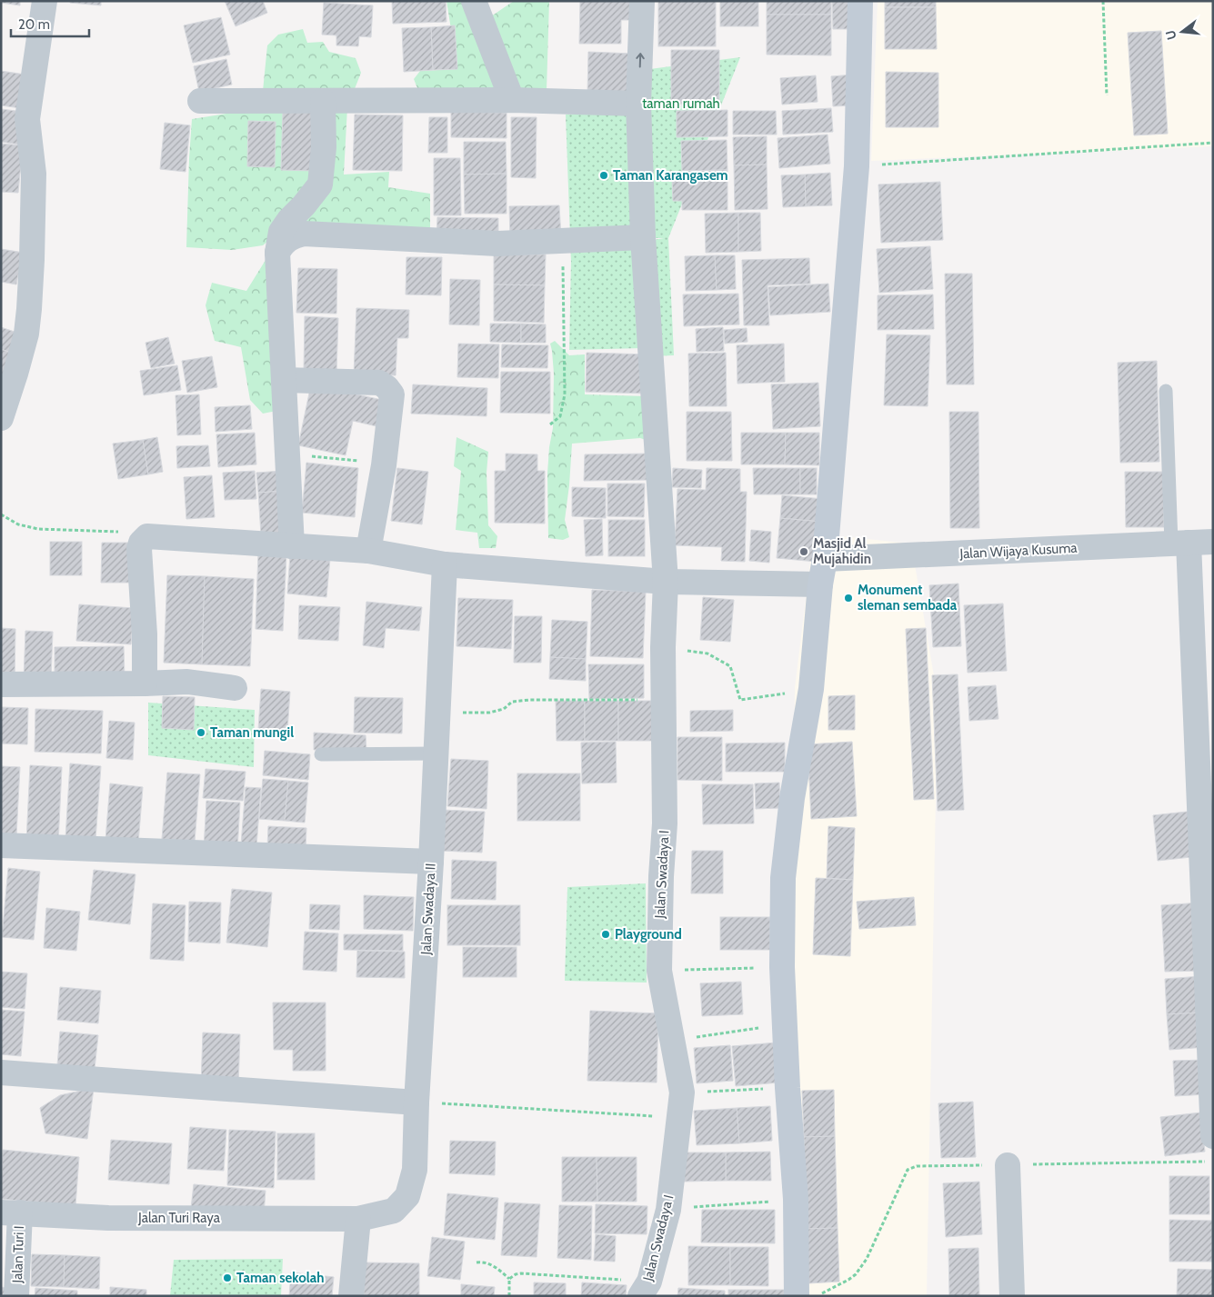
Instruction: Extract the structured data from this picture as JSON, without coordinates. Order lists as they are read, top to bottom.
{
  "streets": {
    "street": [
      "Jalan Wijaya Kusuma",
      "Jalan Swadaya I",
      "Jalan Swadaya II",
      "Jalan Turi Raya",
      "Jalan Turi I"
    ]
  },
  "crossings": [
    ["Jalan Swadaya II", "Jalan Turi Raya"],
    ["Jalan Turi Raya", "Jalan Turi I"]
  ],
  "parks": ["taman rumah"],
  "places": [
    "Taman Karangasem",
    "Masjid Al Mujahidin",
    "Monument sleman sembada",
    "Taman mungil",
    "Playground",
    "Taman sekolah"
  ],
  "scale_bar": "20 m",
  "north": "left"
}
